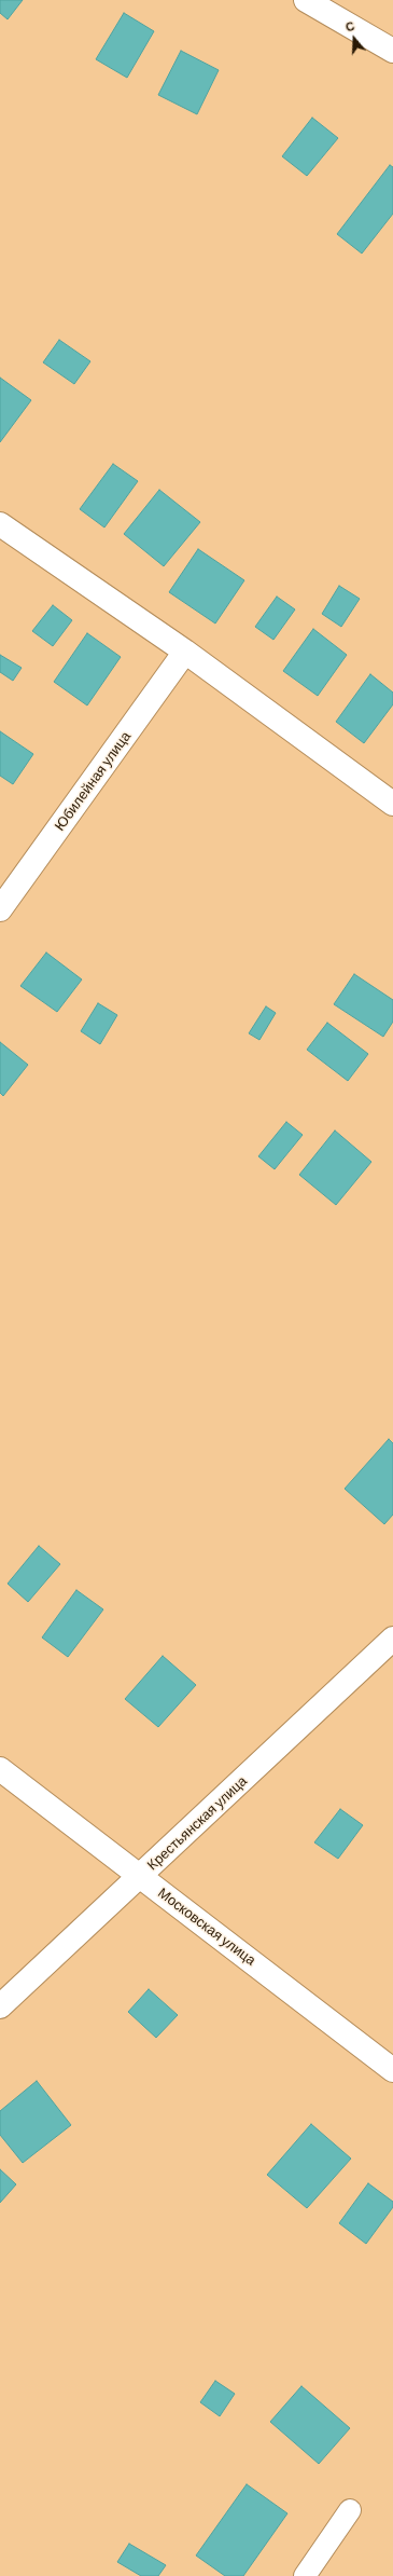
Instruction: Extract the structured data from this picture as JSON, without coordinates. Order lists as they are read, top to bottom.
{
  "streets": {
    "street": ["Юбилейная улица", "Крестьянская улица", "Московская улица"]
  },
  "crossings": [
    ["Крестьянская улица", "Московская улица"]
  ],
  "north": "top"
}
